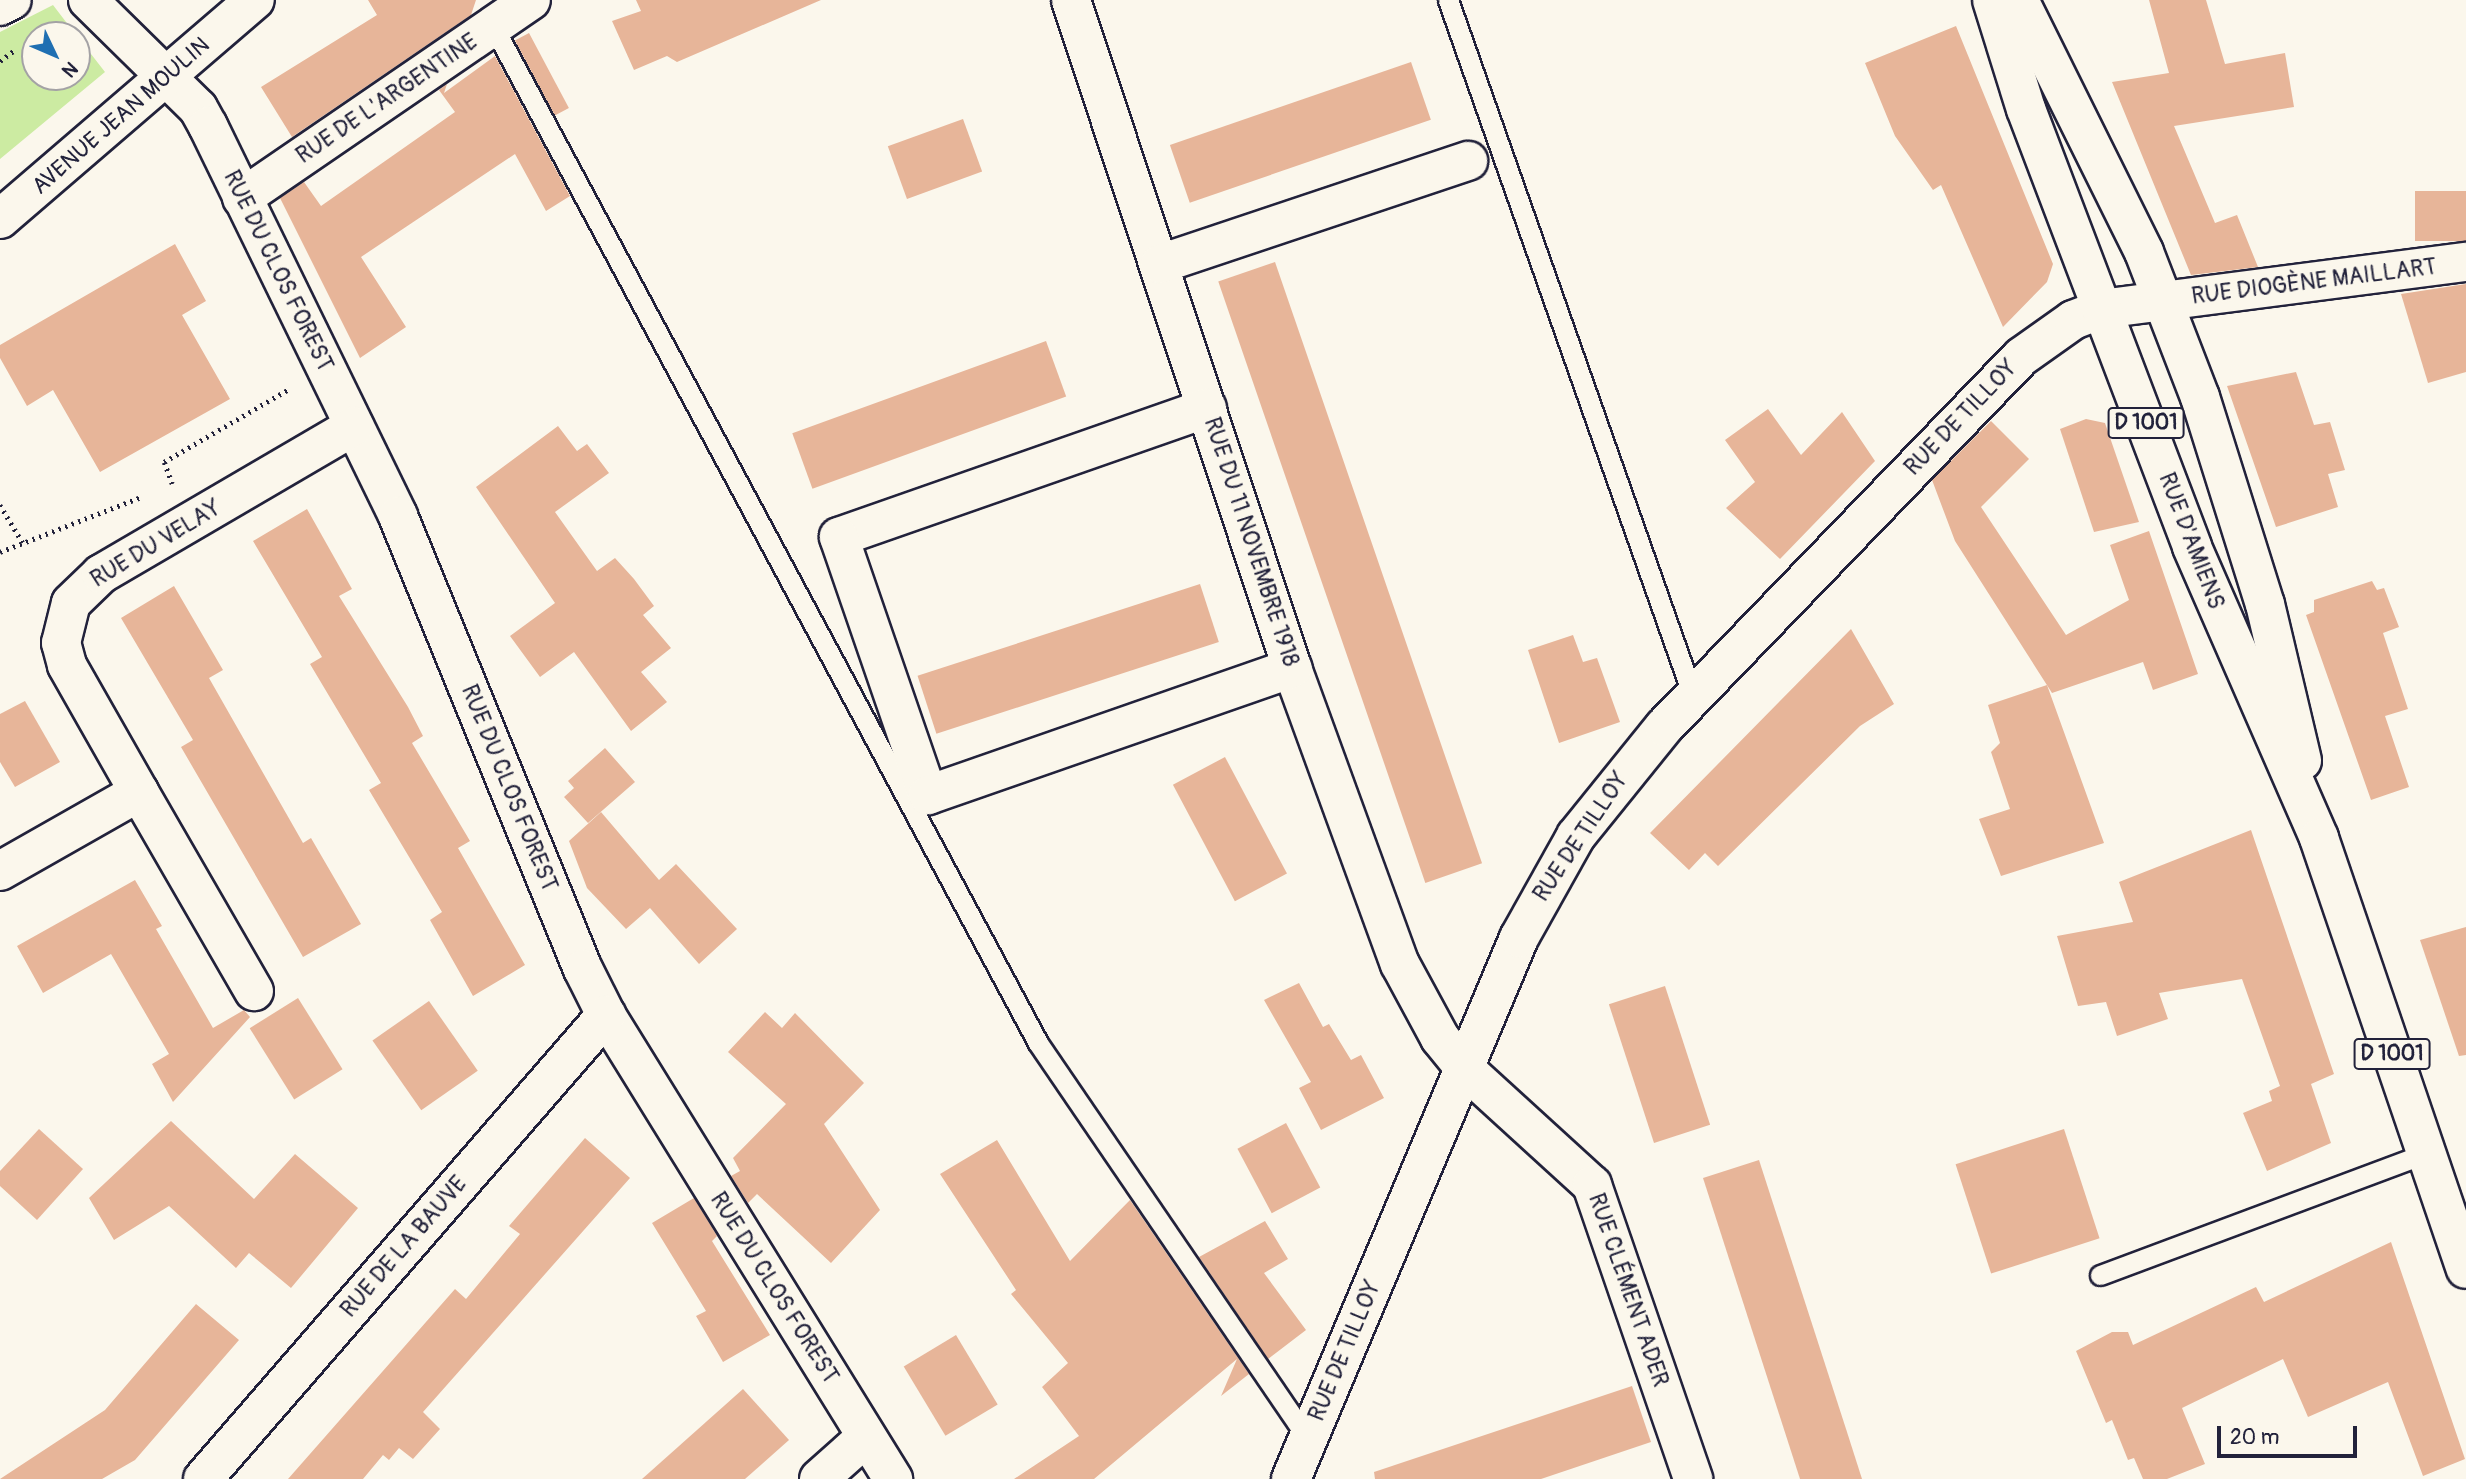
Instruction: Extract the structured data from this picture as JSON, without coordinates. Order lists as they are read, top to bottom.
{
  "streets": {
    "street": [
      "RUE DE L'ARGENTINE",
      "AVENUE JEAN MOULIN",
      "RUE DU CLOS FOREST",
      "RUE DIOGÈNE MAILLART",
      "RUE DE TILLOY",
      "D 1001",
      "RUE D'AMIENS",
      "RUE DU 11 NOVEMBRE 1918",
      "RUE DU VELAY",
      "RUE DE LA BAUVE",
      "RUE CLÉMENT ADER"
    ]
  },
  "crossings": [
    ["RUE DE L'ARGENTINE", "RUE DU CLOS FOREST"],
    ["AVENUE JEAN MOULIN", "RUE DU CLOS FOREST"],
    ["RUE DU CLOS FOREST", "RUE DU VELAY"],
    ["RUE DU CLOS FOREST", "RUE DE LA BAUVE"],
    ["RUE DIOGÈNE MAILLART", "RUE DE TILLOY"],
    ["RUE DIOGÈNE MAILLART", "RUE D'AMIENS"],
    ["RUE DE TILLOY", "RUE D'AMIENS"],
    ["RUE DE TILLOY", "RUE DU 11 NOVEMBRE 1918"],
    ["RUE DE TILLOY", "RUE CLÉMENT ADER"],
    ["RUE DU 11 NOVEMBRE 1918", "RUE CLÉMENT ADER"]
  ],
  "scale_bar": "20 m",
  "north": "bottom right"
}
